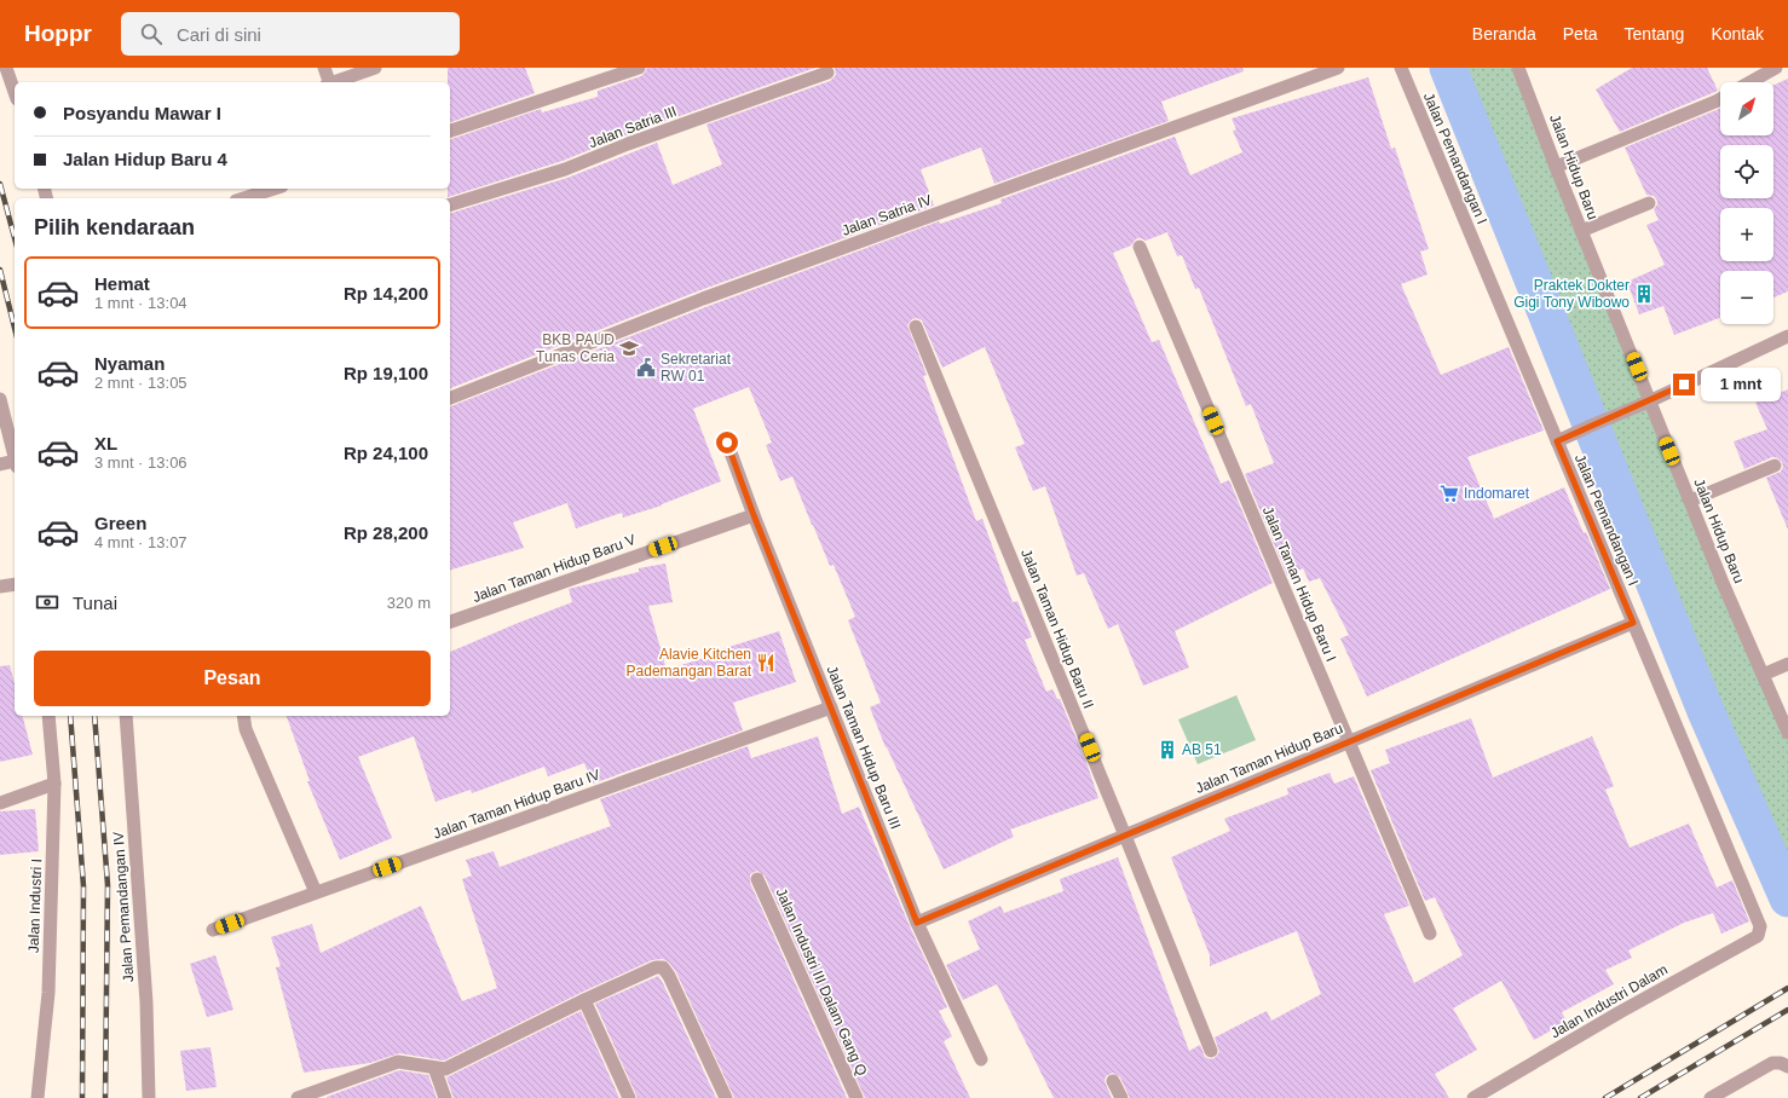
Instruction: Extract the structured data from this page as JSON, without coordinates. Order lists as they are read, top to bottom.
{
  "streets": {
    "street": [
      "Jalan Satria III",
      "Jalan Pemandangan I",
      "Jalan Hidup Baru",
      "Jalan Satria IV",
      "Jalan Taman Hidup Baru V",
      "Jalan Taman Hidup Baru I",
      "Jalan Taman Hidup Baru II",
      "Jalan Taman Hidup Baru III",
      "Jalan Taman Hidup Baru",
      "Jalan Taman Hidup Baru IV",
      "Jalan Industri I",
      "Jalan Pemandangan IV",
      "Jalan Industri III Dalam Gang Q",
      "Jalan Industri Dalam"
    ]
  },
  "crossings": [
    ["Jalan Pemandangan I", "Jalan Taman Hidup Baru"],
    ["Jalan Pemandangan I", "Jalan Industri Dalam"],
    ["Jalan Taman Hidup Baru V", "Jalan Taman Hidup Baru III"],
    ["Jalan Taman Hidup Baru I", "Jalan Taman Hidup Baru"],
    ["Jalan Taman Hidup Baru II", "Jalan Taman Hidup Baru"],
    ["Jalan Taman Hidup Baru III", "Jalan Taman Hidup Baru"],
    ["Jalan Taman Hidup Baru III", "Jalan Taman Hidup Baru IV"]
  ],
  "places": {
    "building": ["Praktek Dokter Gigi Tony Wibowo", "AB 51"],
    "school or university": ["BKB PAUD Tunas Ceria"],
    "public building": ["Sekretariat RW 01"],
    "supermarket": ["Indomaret"],
    "restaurant": ["Alavie Kitchen Pademangan Barat"]
  },
  "north": "top right",
  "page": {
    "header": "Hoppr",
    "search": "Cari di sini",
    "nav": [
      "Beranda",
      "Peta",
      "Tentang",
      "Kontak"
    ],
    "map_buttons": ["+", "−"],
    "banner": ["Posyandu Mawar I", "Jalan Hidup Baru 4"],
    "heading": "Pilih kendaraan",
    "list": [
      {
        "name": "Hemat",
        "note": "1 mnt · 13:04",
        "value": "Rp 14,200"
      },
      {
        "name": "Nyaman",
        "note": "2 mnt · 13:05",
        "value": "Rp 19,100"
      },
      {
        "name": "XL",
        "note": "3 mnt · 13:06",
        "value": "Rp 24,100"
      },
      {
        "name": "Green",
        "note": "4 mnt · 13:07",
        "value": "Rp 28,200"
      }
    ],
    "bubble": "1 mnt",
    "pay": ["Tunai", "320 m"],
    "buttons": "Pesan"
  }
}
